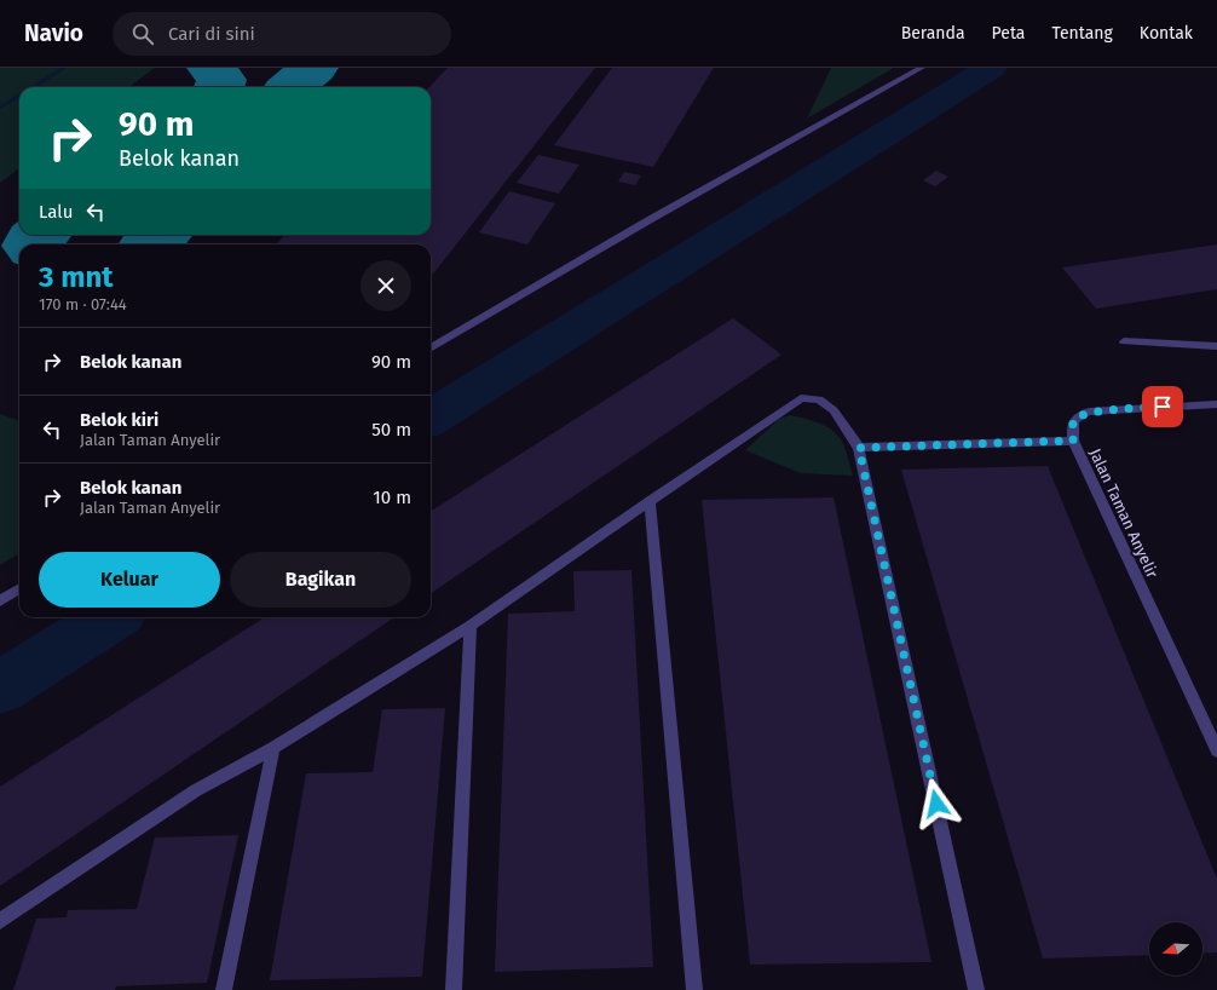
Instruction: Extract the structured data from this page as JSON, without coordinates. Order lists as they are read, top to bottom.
{
  "streets": {
    "street": ["Jalan Taman Anyelir"]
  },
  "north": "left",
  "page": {
    "header": "Navio",
    "search": "Cari di sini",
    "nav": [
      "Beranda",
      "Peta",
      "Tentang",
      "Kontak"
    ],
    "turn": ["90 m", "Belok kanan"],
    "then": "Lalu",
    "heading": ["3 mnt", "170 m · 07:44"],
    "list": [
      {
        "name": "Belok kanan",
        "value": "90 m"
      },
      {
        "name": "Belok kiri",
        "note": "Jalan Taman Anyelir",
        "value": "50 m"
      },
      {
        "name": "Belok kanan",
        "note": "Jalan Taman Anyelir",
        "value": "10 m"
      }
    ],
    "buttons": ["Keluar", "Bagikan"]
  }
}
